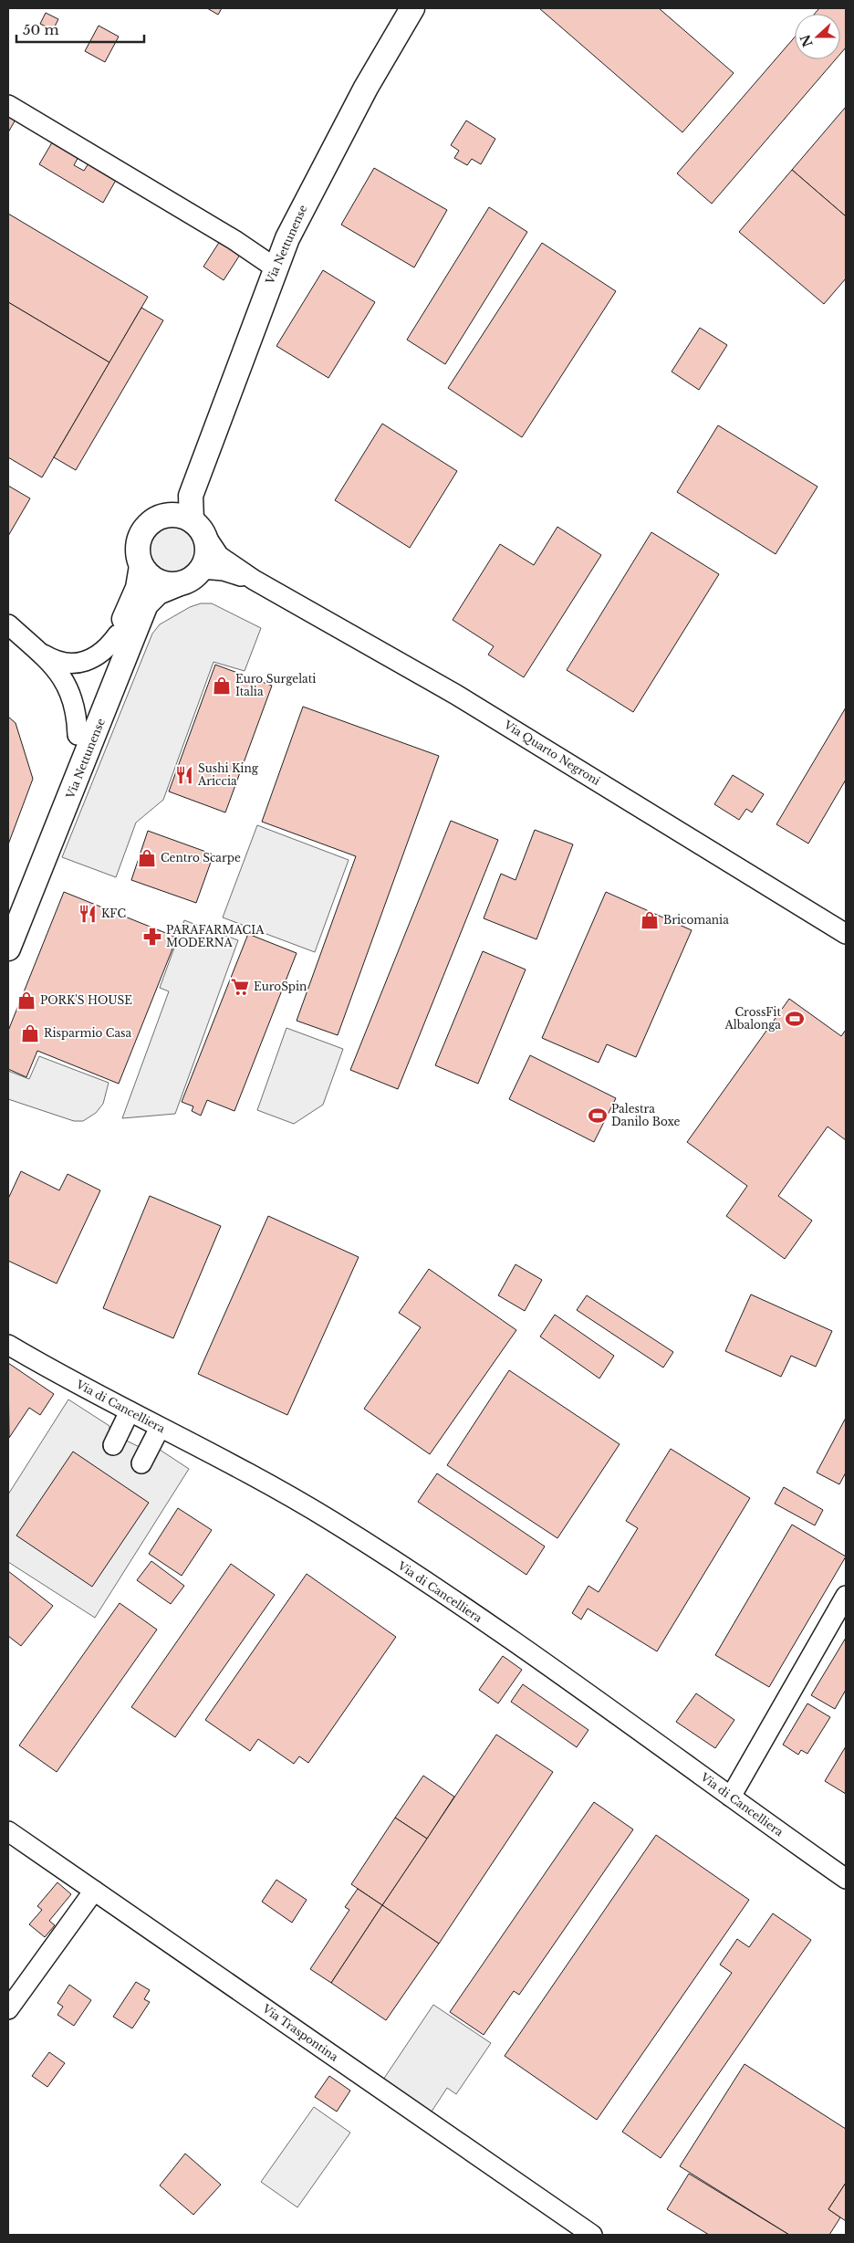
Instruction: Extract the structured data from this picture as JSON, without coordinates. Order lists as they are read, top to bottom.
{
  "streets": {
    "main road": ["Via Nettunense"],
    "street": ["Via Quarto Negroni", "Via di Cancelliera", "Via Traspontina"]
  },
  "crossings": [
    ["Via Nettunense", "Via Quarto Negroni"]
  ],
  "places": {
    "shop": [
      "Euro Surgelati Italia",
      "Centro Scarpe",
      "Bricomania",
      "PORK'S HOUSE",
      "Risparmio Casa"
    ],
    "restaurant": ["Sushi King Ariccia", "KFC"],
    "pharmacy": ["PARAFARMACIA MODERNA"],
    "supermarket": ["EuroSpin"],
    "sports": ["CrossFit Albalonga", "Palestra Danilo Boxe"]
  },
  "scale_bar": "50 m",
  "north": "left"
}
